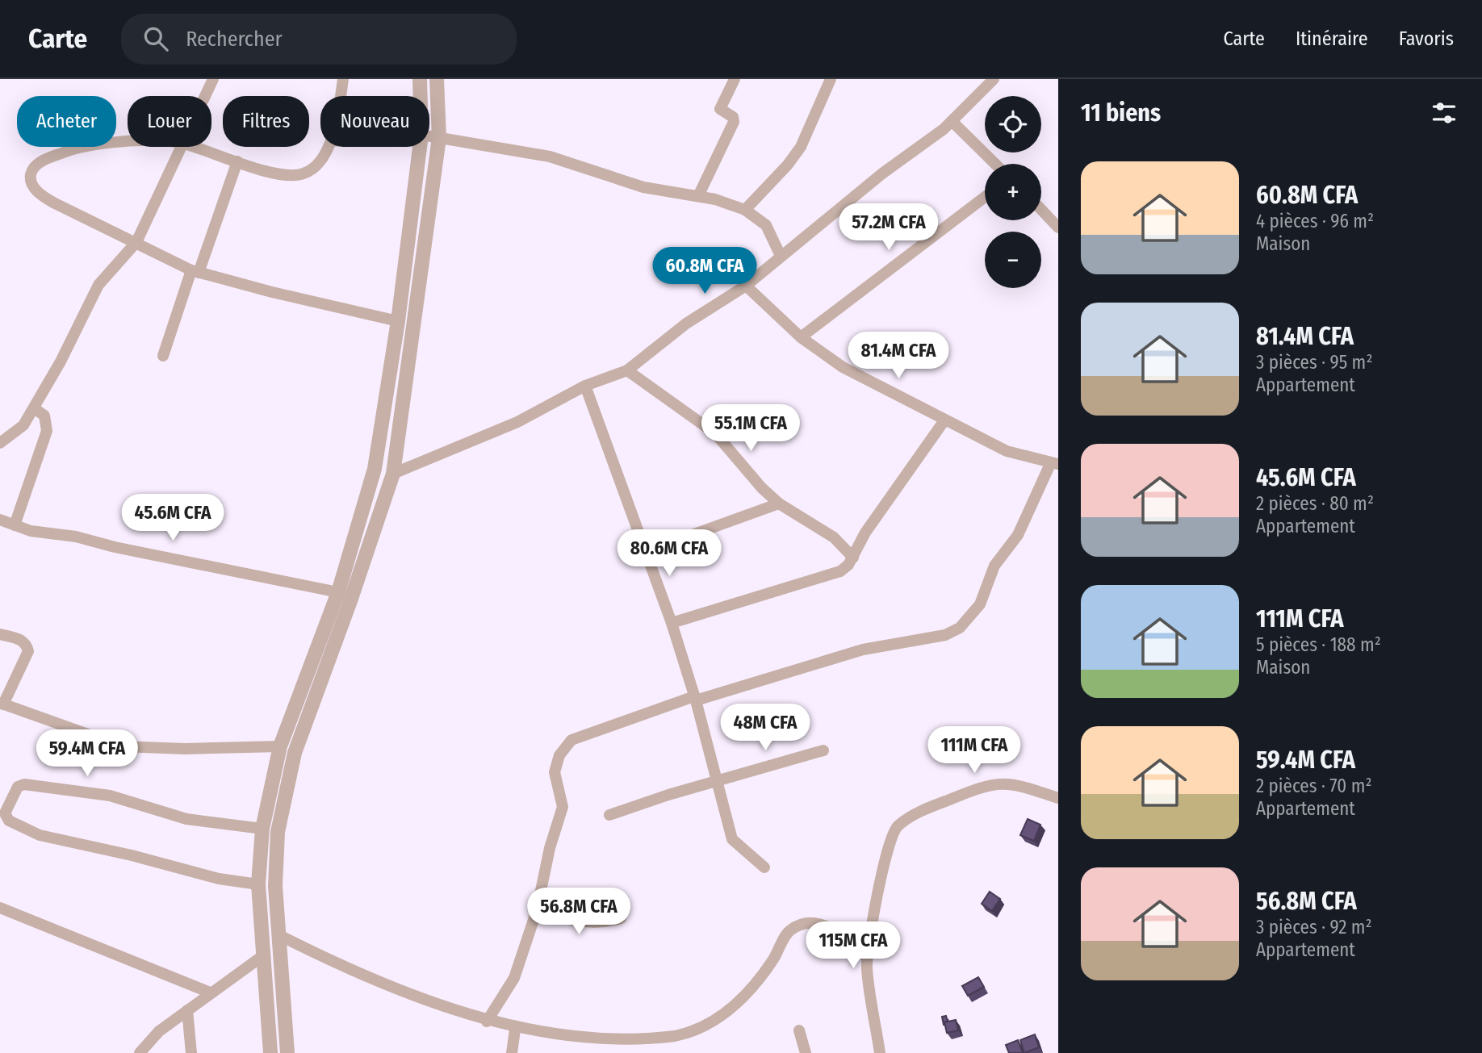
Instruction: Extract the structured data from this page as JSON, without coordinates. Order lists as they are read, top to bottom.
{
  "page": {
    "header": "Carte",
    "search": "Rechercher",
    "nav": ["Carte", "Itinéraire", "Favoris"],
    "heading": "11 biens",
    "map_buttons": ["+", "−"],
    "chip": [
      "Acheter",
      "Louer",
      "Filtres",
      "Nouveau"
    ],
    "list": [
      {
        "name": "60.8M CFA",
        "note": "4 pièces · 96 m² · Maison"
      },
      {
        "name": "81.4M CFA",
        "note": "3 pièces · 95 m² · Appartement"
      },
      {
        "name": "45.6M CFA",
        "note": "2 pièces · 80 m² · Appartement"
      },
      {
        "name": "111M CFA",
        "note": "5 pièces · 188 m² · Maison"
      },
      {
        "name": "59.4M CFA",
        "note": "2 pièces · 70 m² · Appartement"
      },
      {
        "name": "56.8M CFA",
        "note": "3 pièces · 92 m² · Appartement"
      }
    ],
    "price": [
      "57.2M CFA",
      "60.8M CFA",
      "81.4M CFA",
      "55.1M CFA",
      "45.6M CFA",
      "80.6M CFA",
      "48M CFA",
      "111M CFA",
      "59.4M CFA",
      "56.8M CFA",
      "115M CFA"
    ]
  }
}
